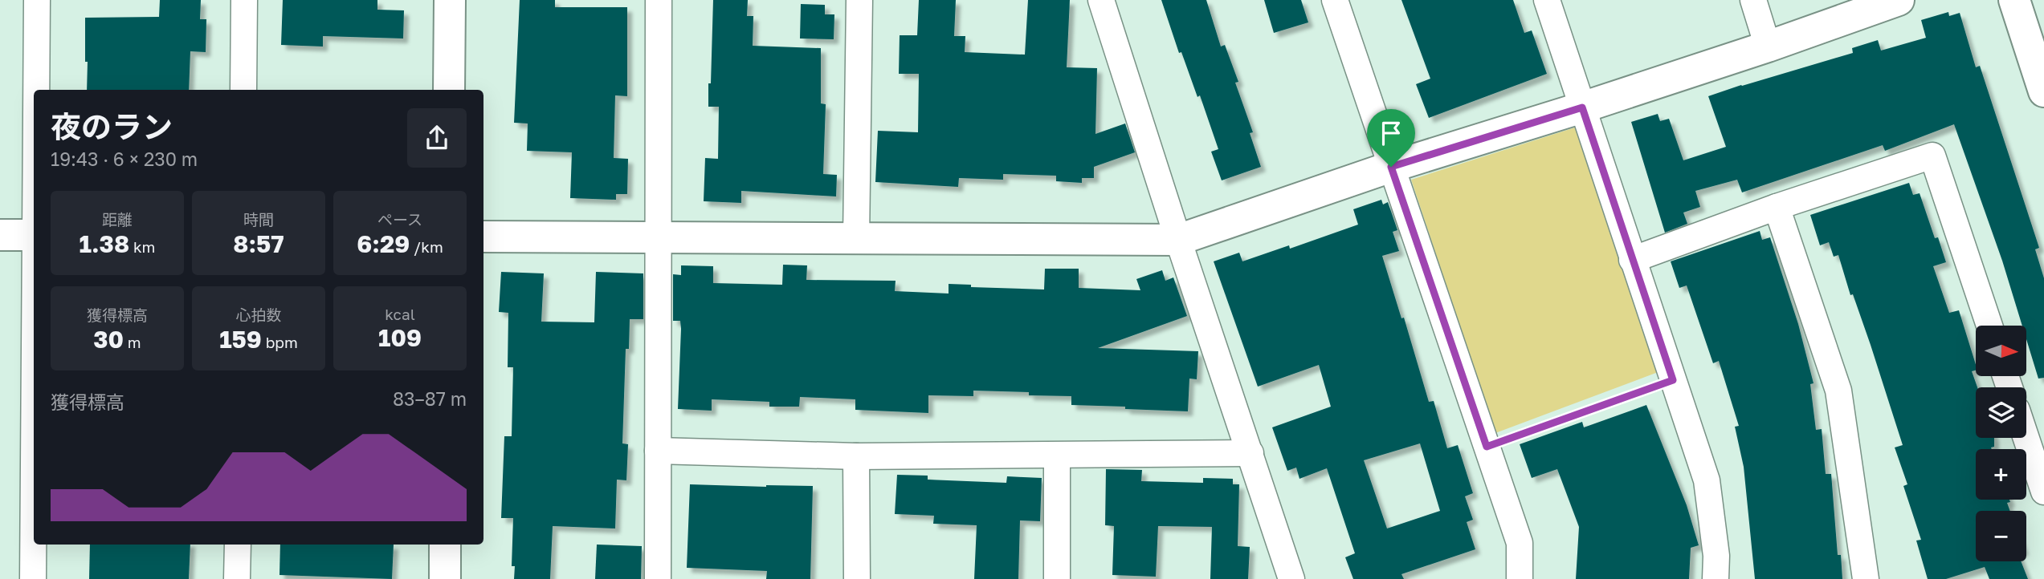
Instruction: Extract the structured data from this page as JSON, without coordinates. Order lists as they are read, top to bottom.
{
  "north": "right",
  "page": {
    "heading": ["夜のラン", "19:43 · 6 × 230 m"],
    "stats": [
      ["距離", "1.38 km"],
      ["時間", "8:57"],
      ["ペース", "6:29 /km"],
      ["獲得標高", "30 m"],
      ["心拍数", "159 bpm"],
      ["kcal", "109"]
    ],
    "map_buttons": ["+", "−"],
    "chart": ["獲得標高", "83–87 m"]
  }
}
